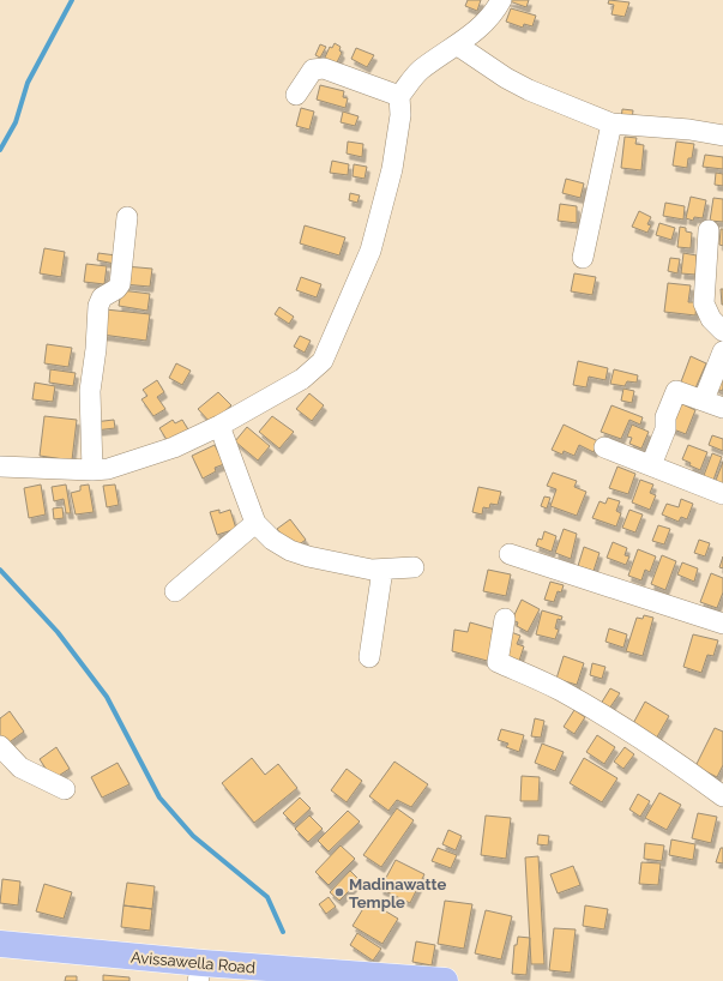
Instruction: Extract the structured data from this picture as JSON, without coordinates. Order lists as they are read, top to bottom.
{
  "streets": {
    "main road": ["Avissawella Road"]
  },
  "places": ["Madinawatte Temple"]
}
